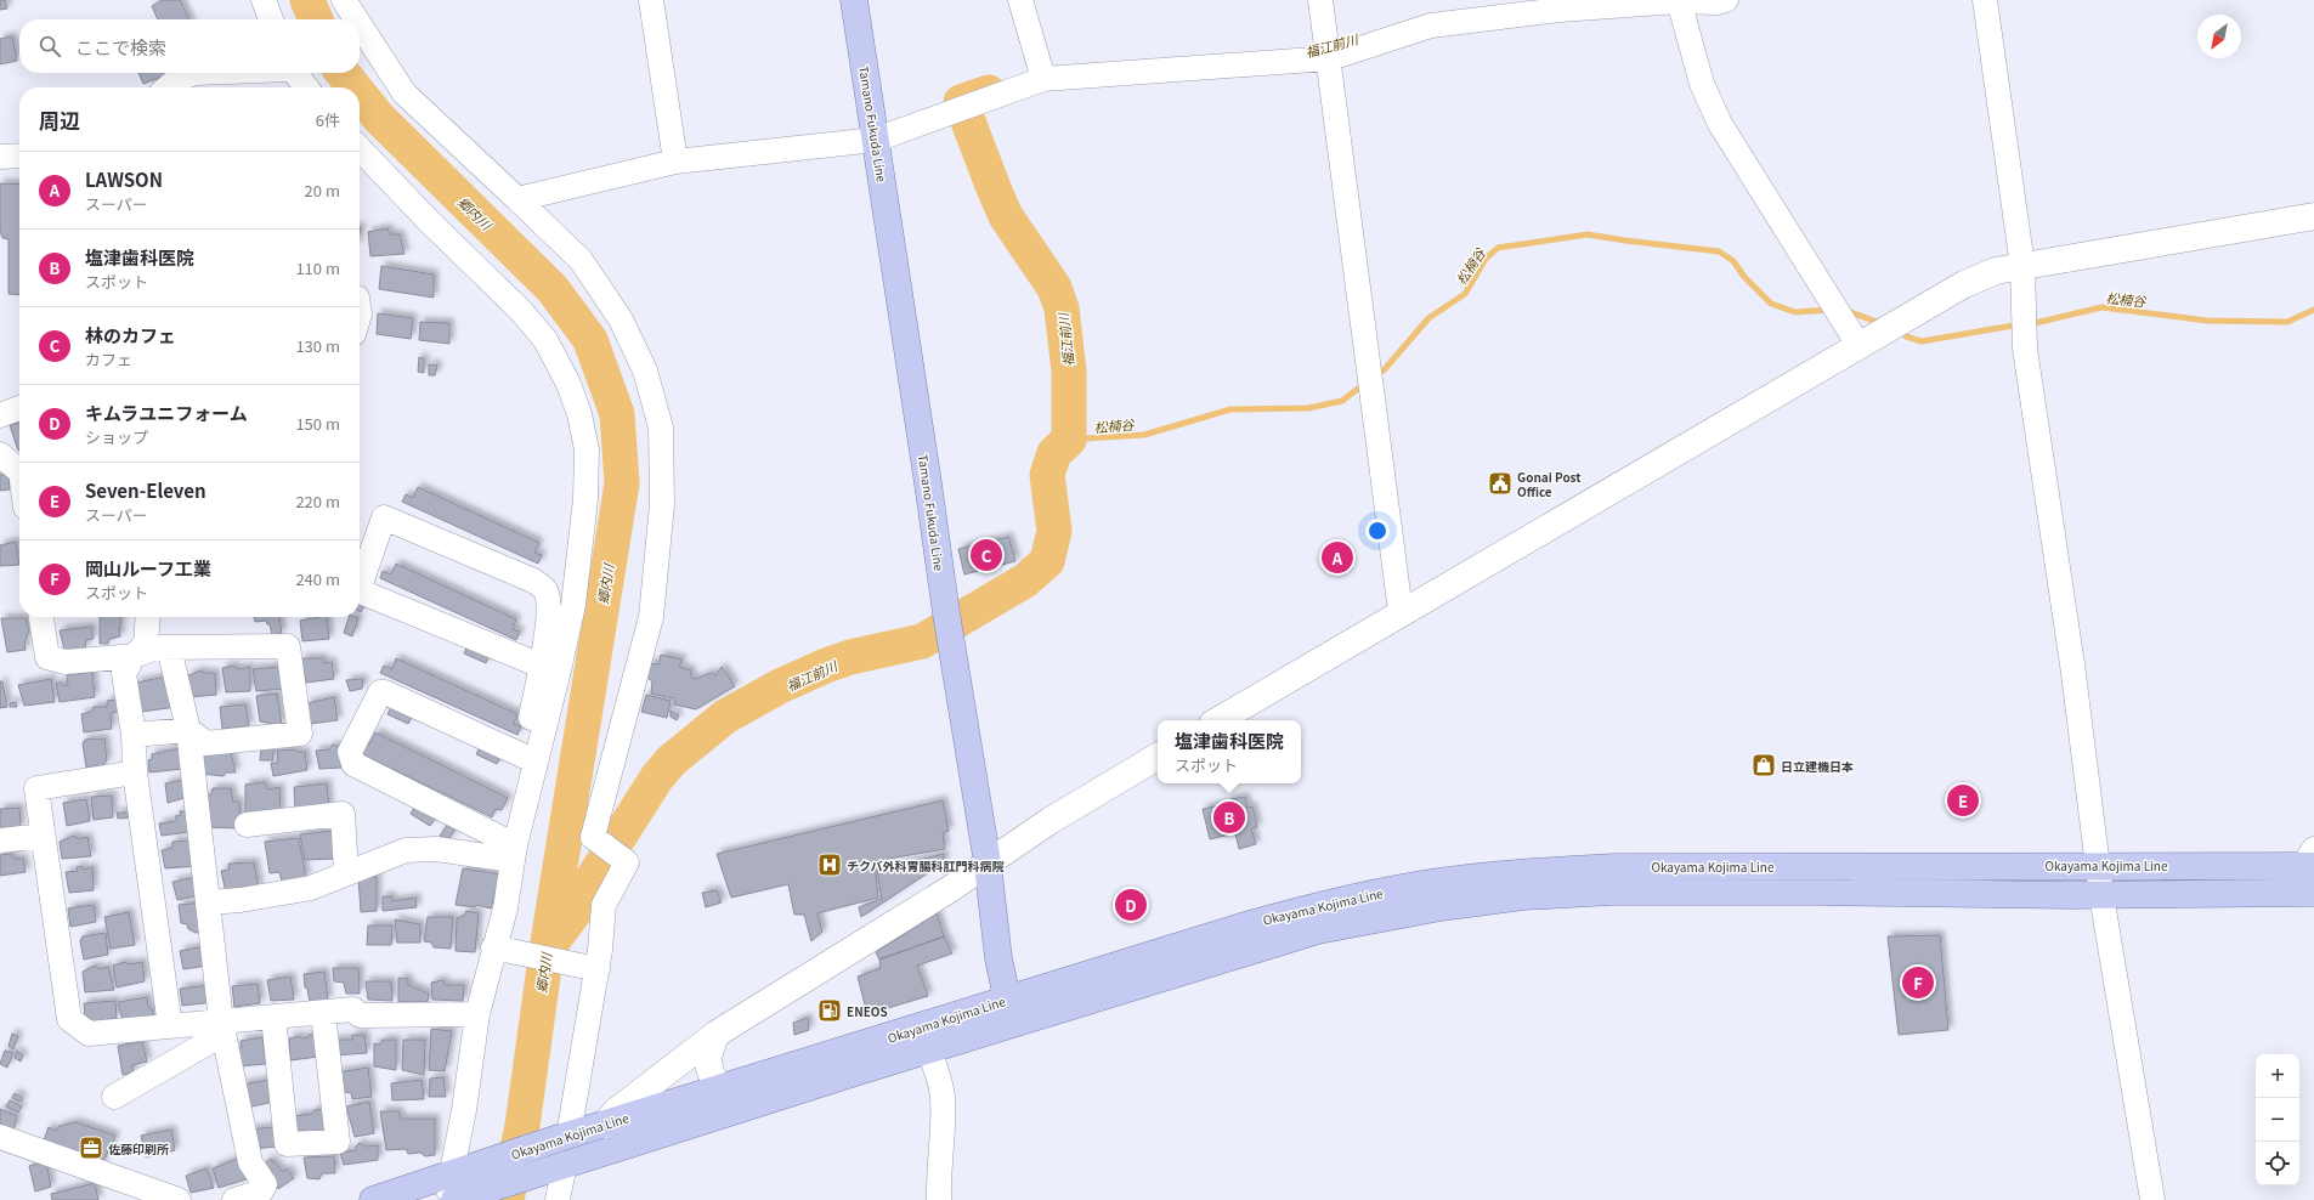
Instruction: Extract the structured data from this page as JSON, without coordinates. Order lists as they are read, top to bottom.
{
  "streets": {
    "main road": ["Tamano Fukuda Line", "Okayama Kojima Line"]
  },
  "crossings": [
    ["Tamano Fukuda Line", "Okayama Kojima Line"]
  ],
  "water": ["福江前川", "郷内川", "松楠谷"],
  "places": {
    "public building": ["Gonai Post Office"],
    "shop": ["日立建機日本"],
    "hospital": ["チクバ外科胃腸科肛門科病院"],
    "fuel station": ["ENEOS"],
    "office": ["佐藤印刷所"]
  },
  "north": "bottom left",
  "page": {
    "search": "ここで検索",
    "heading": ["周辺", "6件"],
    "list": [
      {
        "mark": "A",
        "name": "LAWSON",
        "note": "スーパー",
        "value": "20 m"
      },
      {
        "mark": "B",
        "name": "塩津歯科医院",
        "note": "スポット",
        "value": "110 m"
      },
      {
        "mark": "C",
        "name": "林のカフェ",
        "note": "カフェ",
        "value": "130 m"
      },
      {
        "mark": "D",
        "name": "キムラユニフォーム",
        "note": "ショップ",
        "value": "150 m"
      },
      {
        "mark": "E",
        "name": "Seven-Eleven",
        "note": "スーパー",
        "value": "220 m"
      },
      {
        "mark": "F",
        "name": "岡山ルーフ工業",
        "note": "スポット",
        "value": "240 m"
      }
    ],
    "pins": [
      "C",
      "A",
      "E",
      "B",
      "D",
      "F"
    ],
    "popup": ["塩津歯科医院", "スポット"],
    "map_buttons": ["+", "−"]
  }
}
